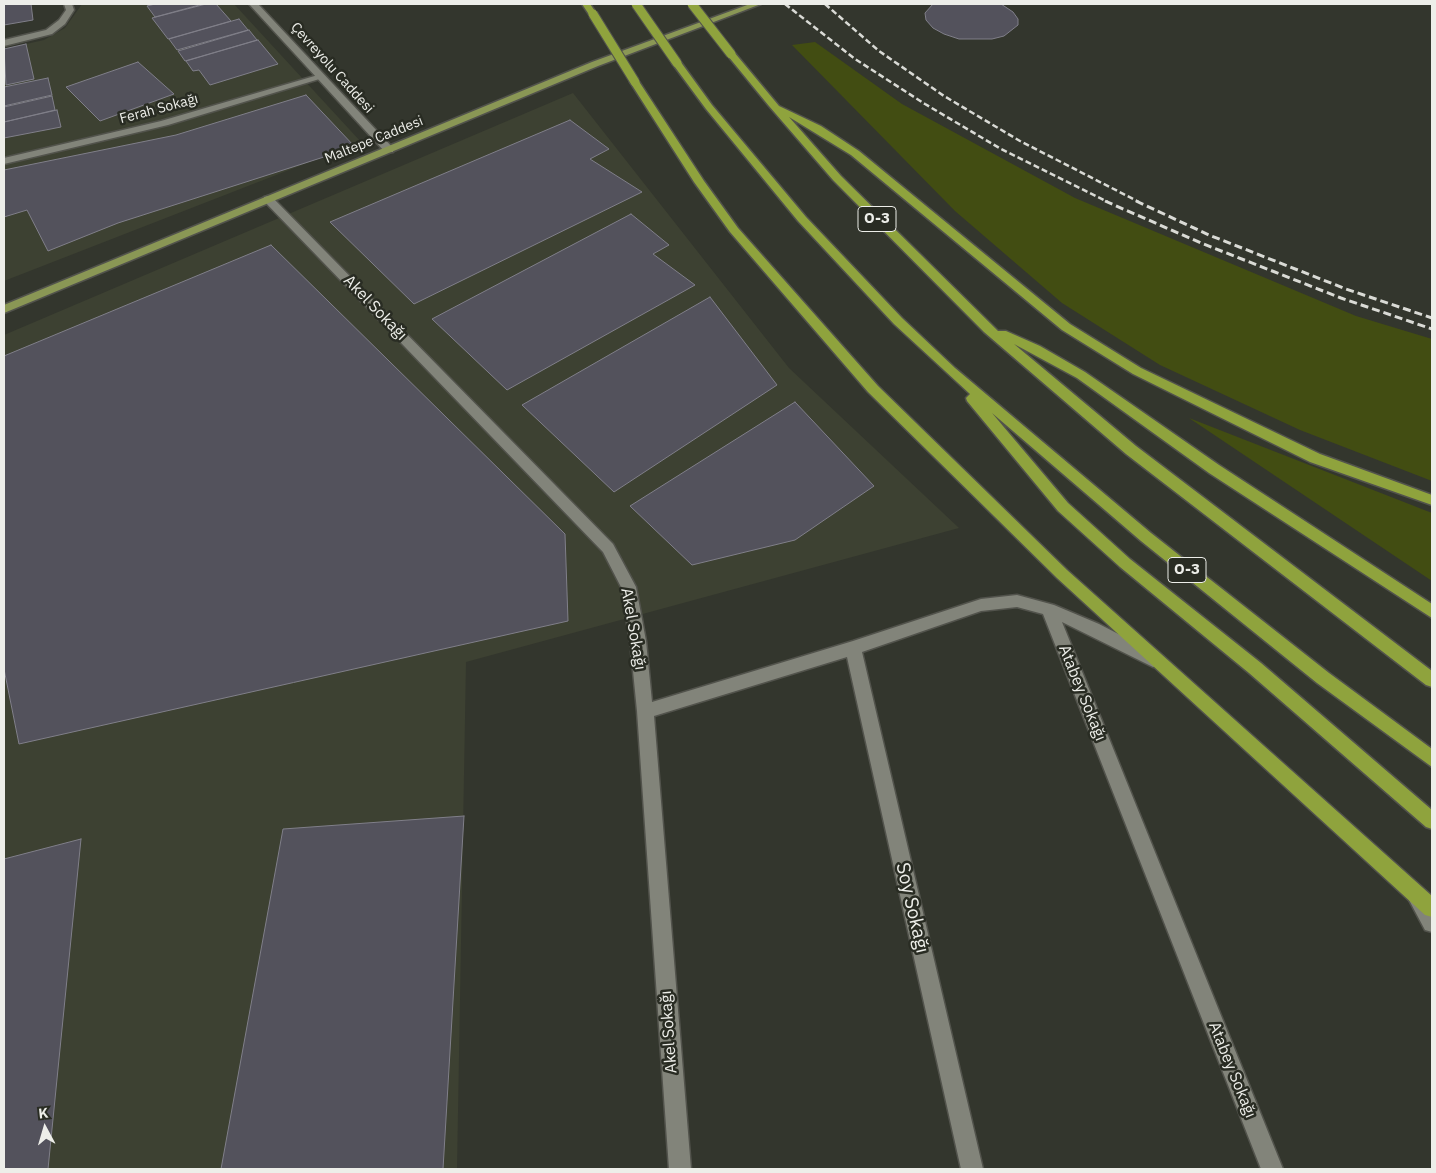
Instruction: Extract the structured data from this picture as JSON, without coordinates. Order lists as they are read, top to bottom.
{
  "streets": {
    "highway": ["O-3"],
    "main road": ["Maltepe Caddesi"],
    "street": [
      "Çevreyolu Caddesi",
      "Ferah Sokağı",
      "Akel Sokağı",
      "Atabey Sokağı",
      "Soy Sokağı"
    ]
  },
  "crossings": [
    ["Çevreyolu Caddesi", "Ferah Sokağı"],
    ["Çevreyolu Caddesi", "Maltepe Caddesi"],
    ["Maltepe Caddesi", "Akel Sokağı"]
  ],
  "north": "top"
}
